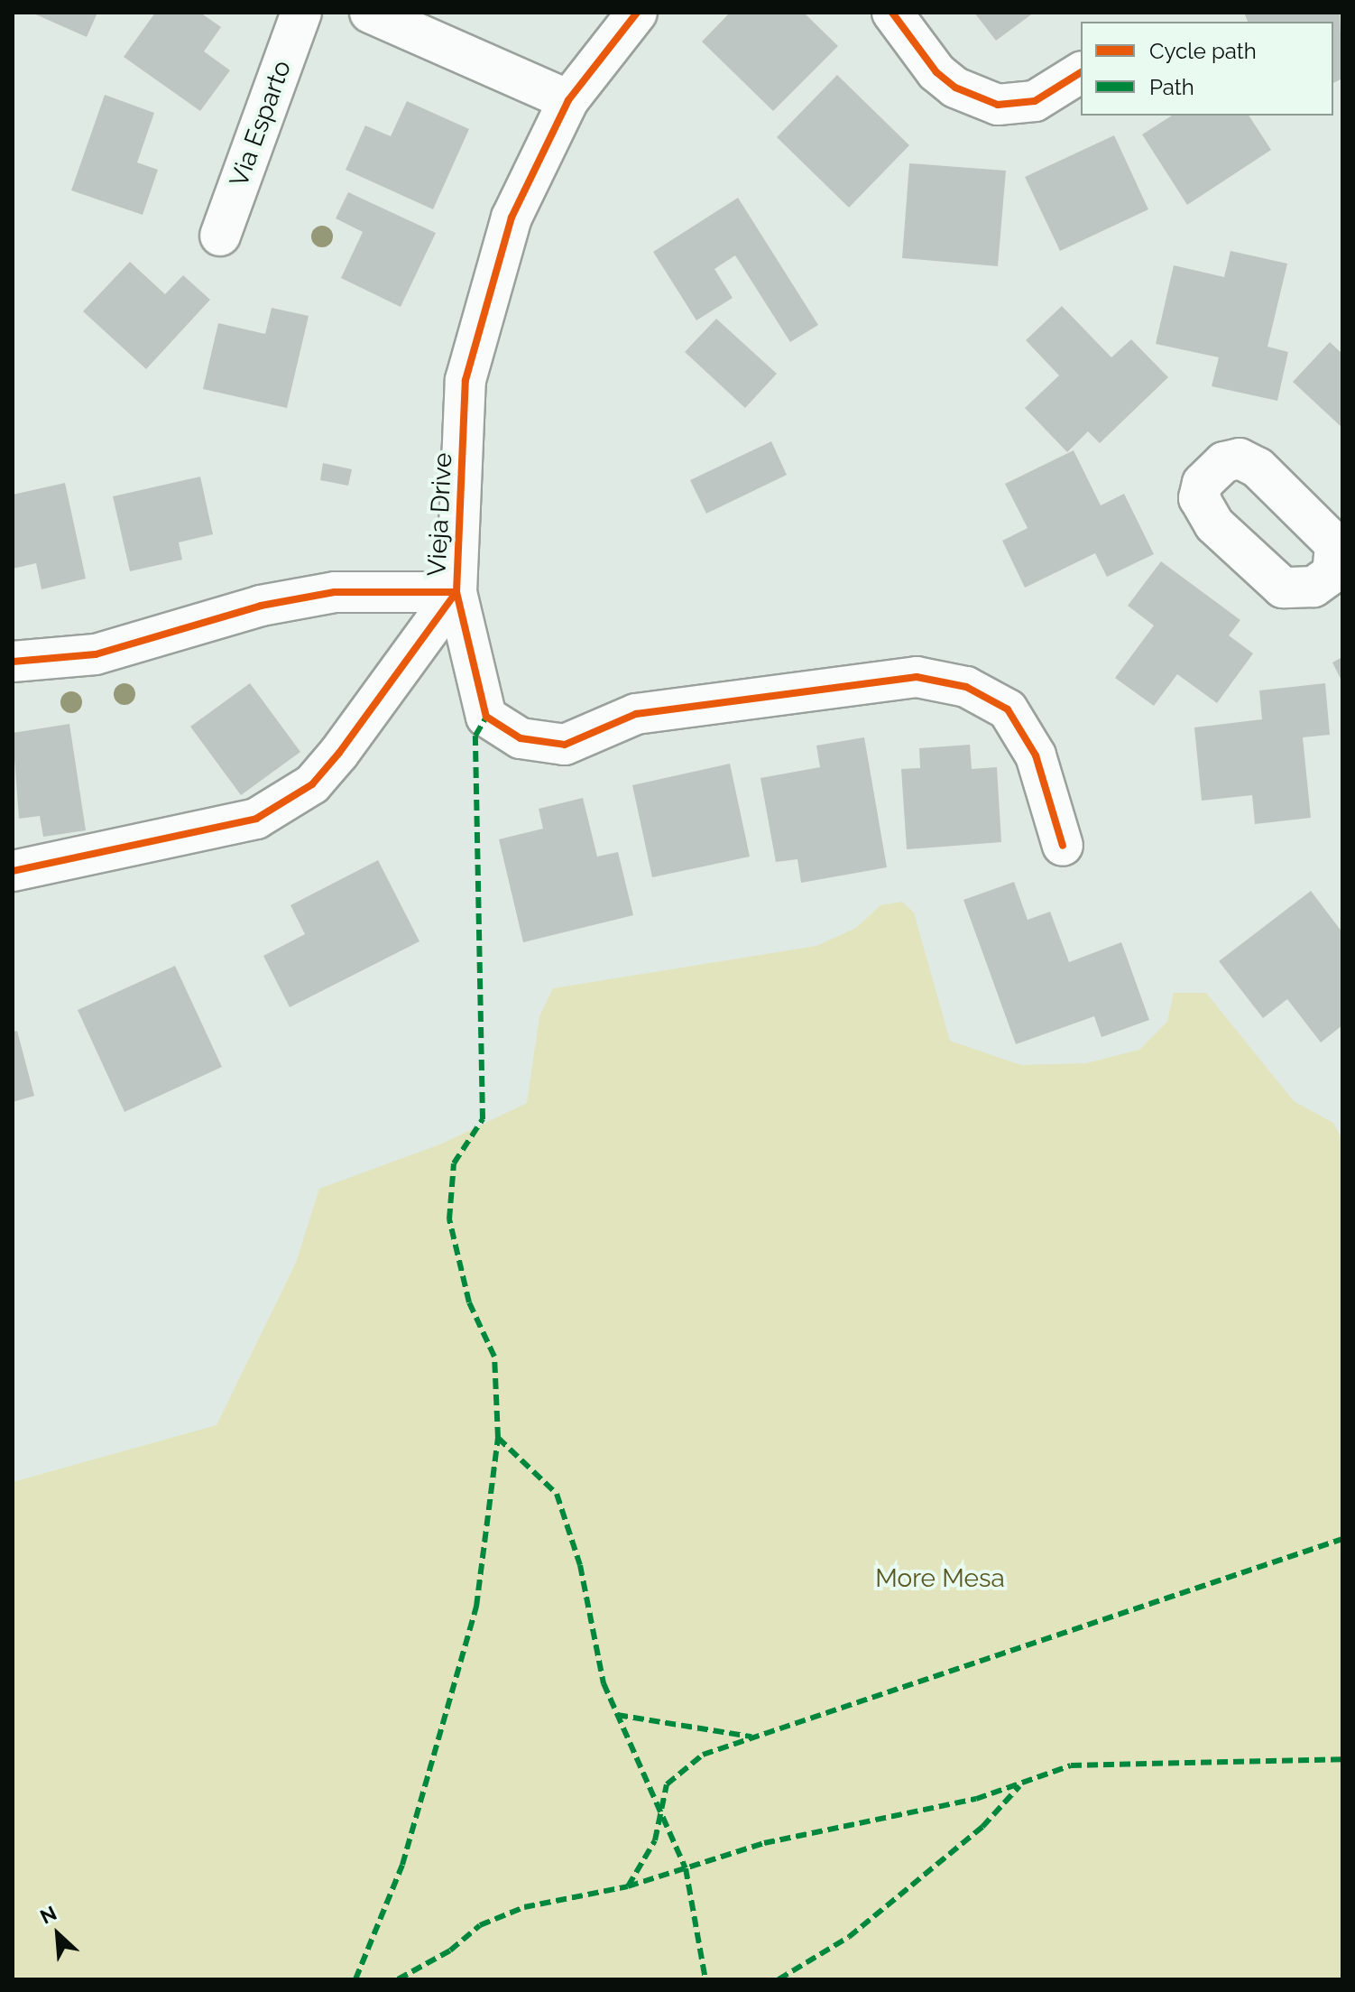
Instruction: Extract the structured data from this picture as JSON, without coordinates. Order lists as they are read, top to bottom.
{
  "streets": {
    "street": ["Via Esparto", "Vieja Drive"]
  },
  "parks": ["More Mesa"],
  "legend": ["Cycle path", "Path"],
  "north": "top left"
}
